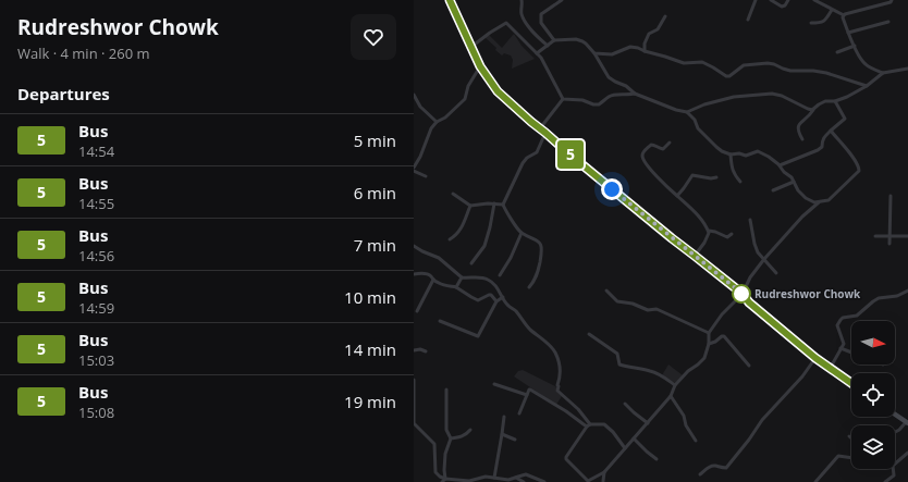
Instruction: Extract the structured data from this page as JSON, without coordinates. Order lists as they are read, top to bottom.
{
  "places": ["Rudreshwor Chowk"],
  "lines": ["bus line 5"],
  "north": "right",
  "page": {
    "heading": [
      ["Rudreshwor Chowk", "Walk · 4 min · 260 m"],
      "Departures"
    ],
    "on_map": "5",
    "list": [
      {
        "mark": "5",
        "name": "Bus",
        "note": "14:54",
        "value": "5 min"
      },
      {
        "mark": "5",
        "name": "Bus",
        "note": "14:55",
        "value": "6 min"
      },
      {
        "mark": "5",
        "name": "Bus",
        "note": "14:56",
        "value": "7 min"
      },
      {
        "mark": "5",
        "name": "Bus",
        "note": "14:59",
        "value": "10 min"
      },
      {
        "mark": "5",
        "name": "Bus",
        "note": "15:03",
        "value": "14 min"
      },
      {
        "mark": "5",
        "name": "Bus",
        "note": "15:08",
        "value": "19 min"
      }
    ]
  }
}
